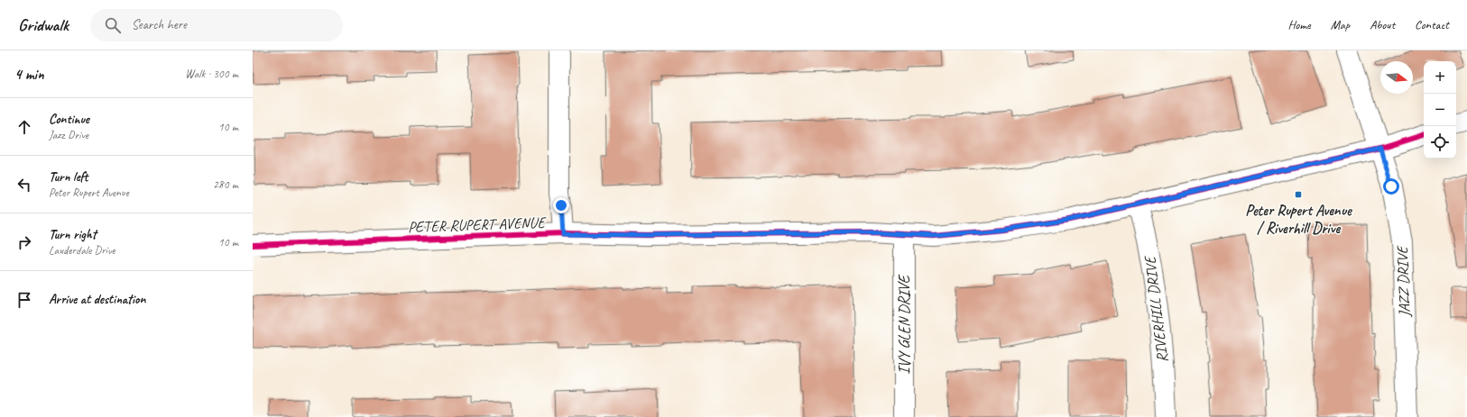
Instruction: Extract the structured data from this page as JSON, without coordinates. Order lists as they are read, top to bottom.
{
  "streets": {
    "street": [
      "PETER RUPERT AVENUE",
      "JAZZ DRIVE",
      "RIVERHILL DRIVE",
      "IVY GLEN DRIVE"
    ]
  },
  "crossings": [
    ["PETER RUPERT AVENUE", "JAZZ DRIVE"],
    ["PETER RUPERT AVENUE", "RIVERHILL DRIVE"],
    ["PETER RUPERT AVENUE", "IVY GLEN DRIVE"]
  ],
  "places": {
    "transit": ["Peter Rupert Avenue / Riverhill Drive"]
  },
  "north": "right",
  "page": {
    "header": "Gridwalk",
    "search": "Search here",
    "nav": [
      "Home",
      "Map",
      "About",
      "Contact"
    ],
    "heading": ["4 min", "Walk · 300 m"],
    "map_buttons": ["+", "−"],
    "list": [
      ["Continue", "Jazz Drive", "10 m"],
      ["Turn left", "Peter Rupert Avenue", "280 m"],
      ["Turn right", "Lauderdale Drive", "10 m"],
      "Arrive at destination"
    ]
  }
}
